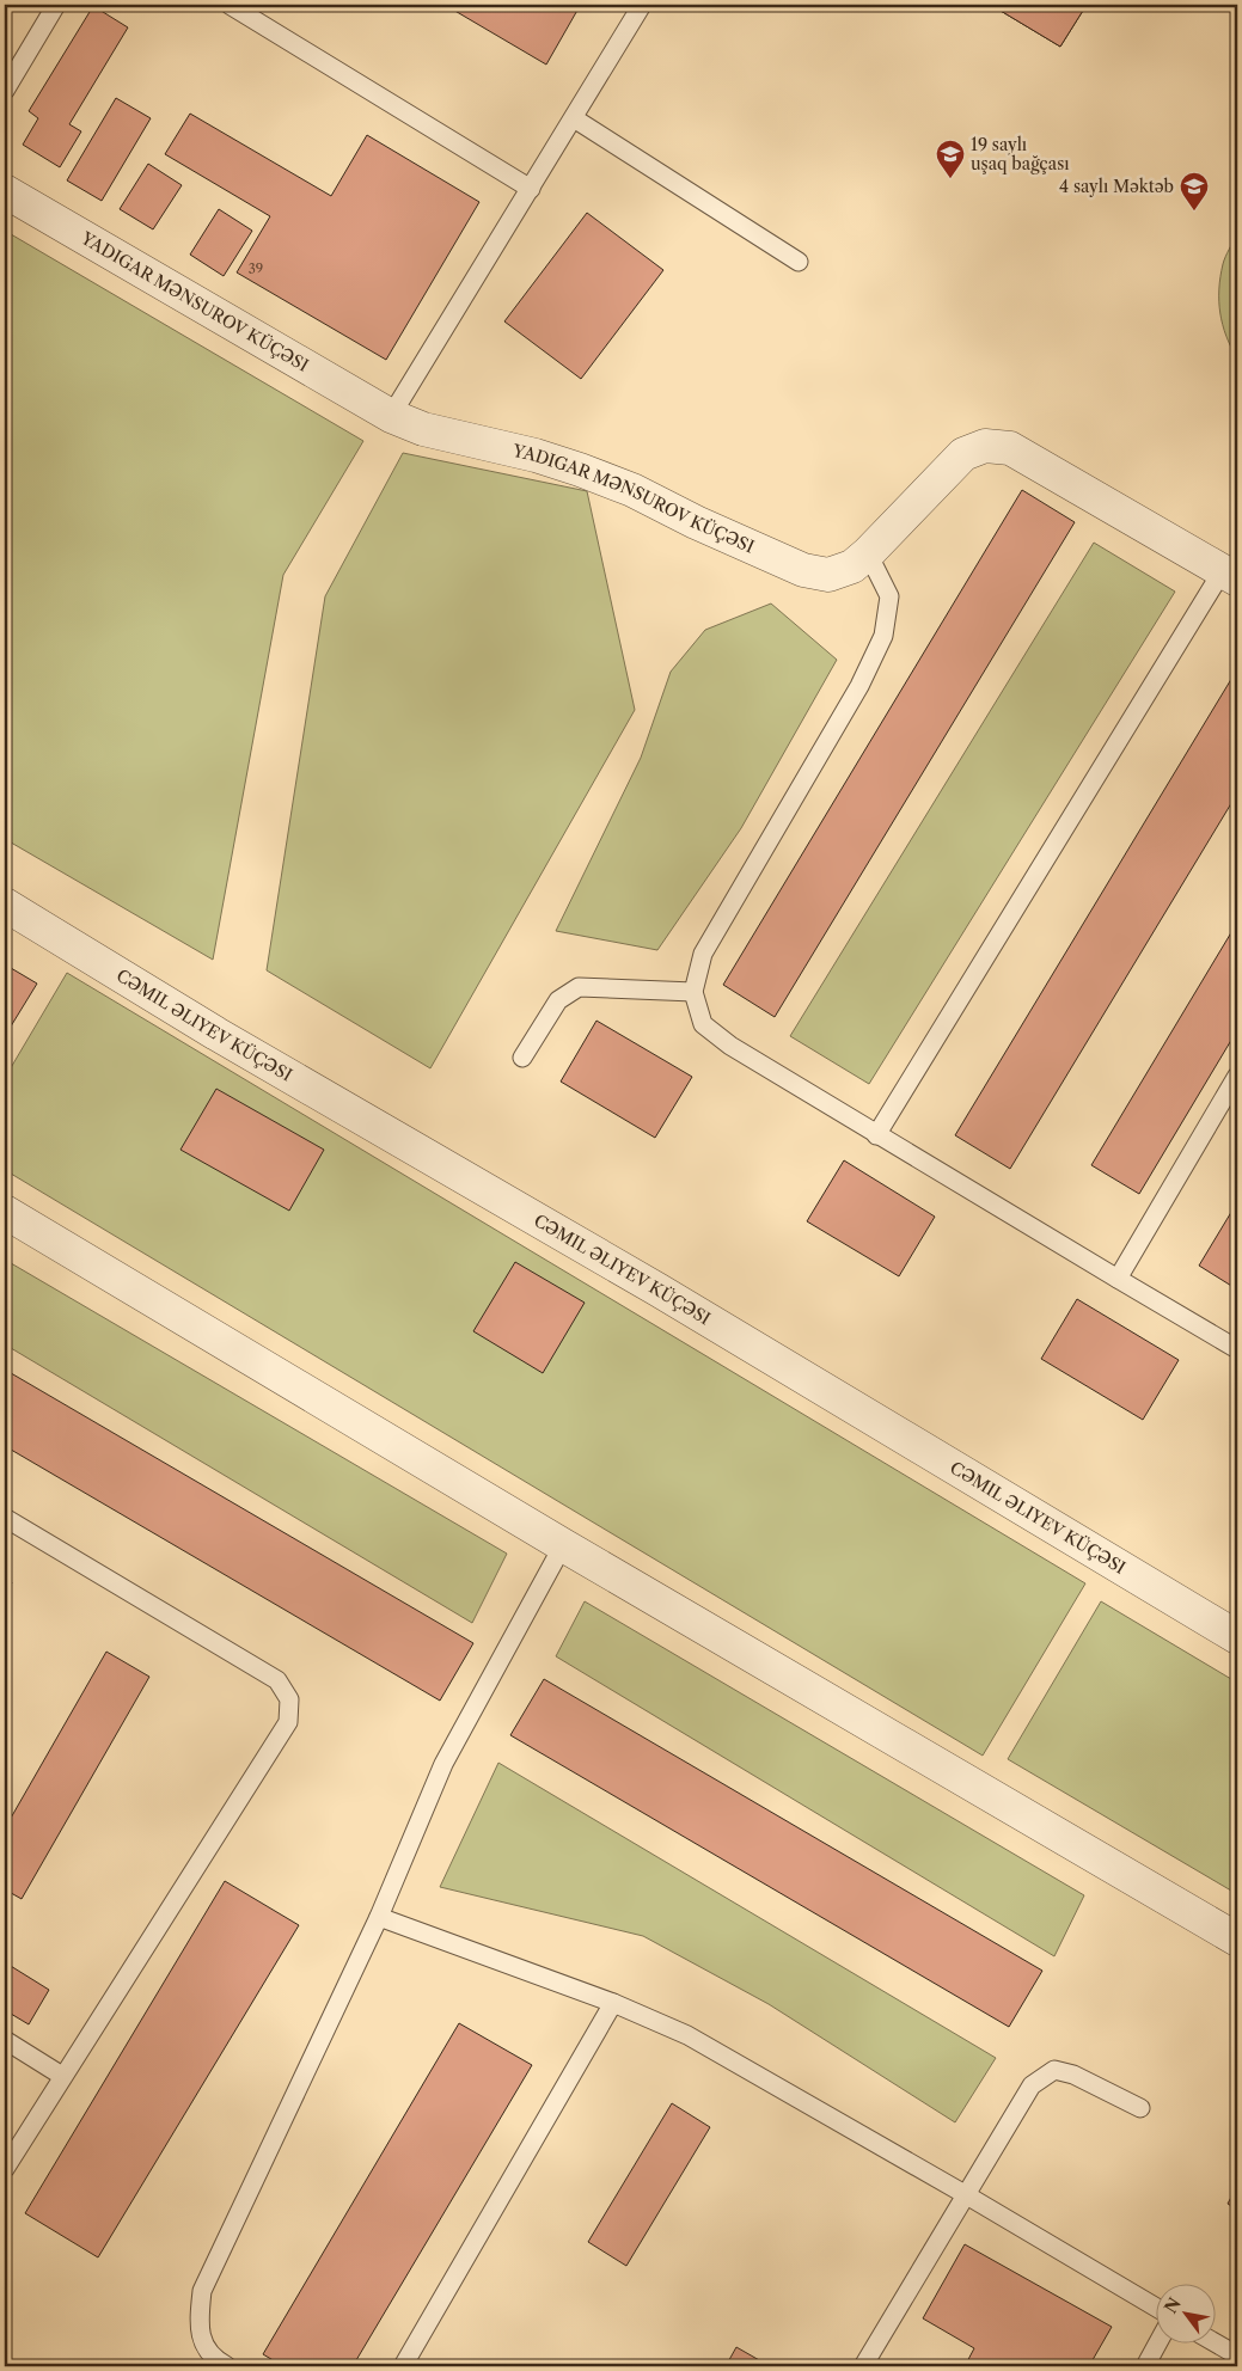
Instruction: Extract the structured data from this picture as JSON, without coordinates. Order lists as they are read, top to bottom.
{
  "streets": {
    "street": ["YADIGAR MƏNSUROV KÜÇƏSI", "CƏMIL ƏLIYEV KÜÇƏSI"]
  },
  "places": {
    "school or university": ["19 saylı uşaq bağçası", "4 saylı Məktəb"]
  },
  "house_numbers": ["39"],
  "north": "top left"
}
